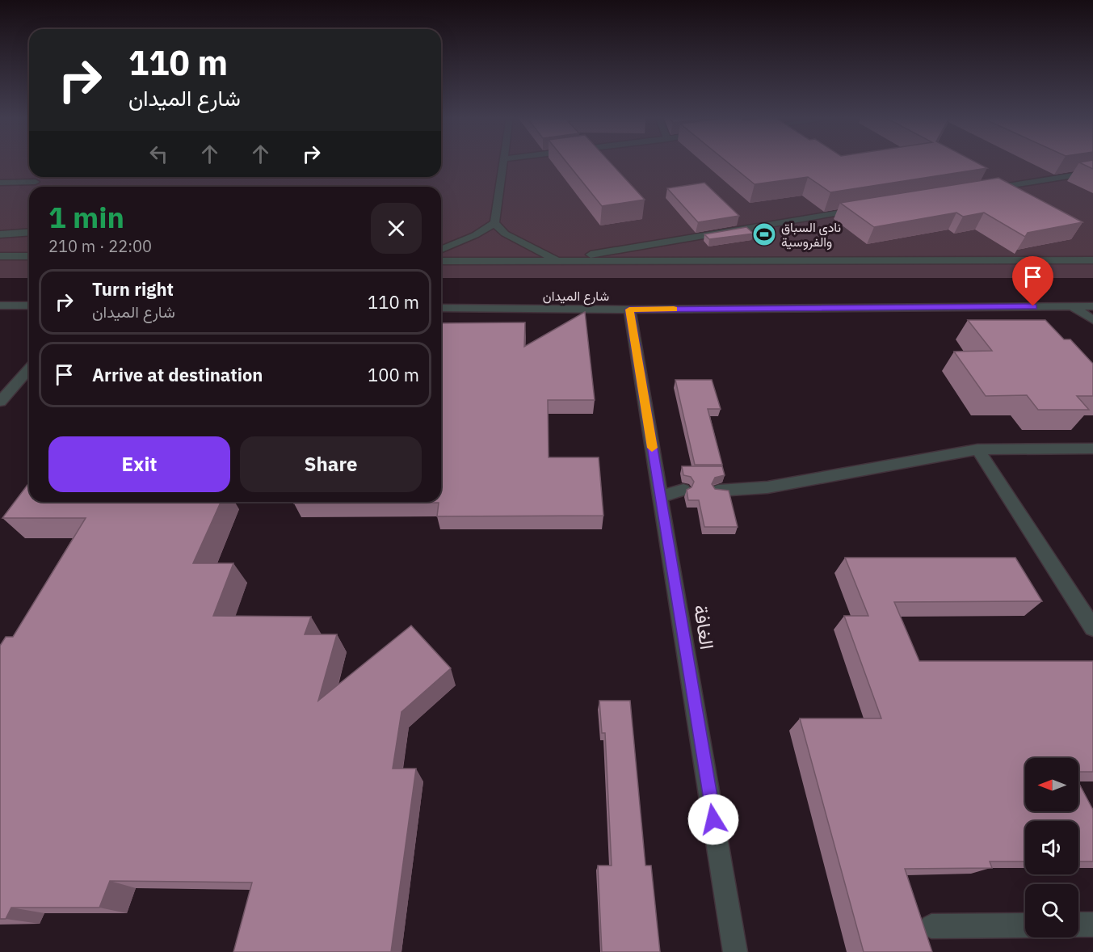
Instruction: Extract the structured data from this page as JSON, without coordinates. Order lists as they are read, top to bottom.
{
  "streets": {
    "street": ["شارع الميدان", "الغافة"]
  },
  "crossings": [
    ["شارع الميدان", "الغافة"]
  ],
  "places": {
    "sports": ["نادي السباق والفروسية"]
  },
  "north": "left",
  "page": {
    "turn": ["110 m", "شارع الميدان"],
    "heading": ["1 min", "210 m · 22:00"],
    "list": [
      {
        "name": "Turn right",
        "note": "شارع الميدان",
        "value": "110 m"
      },
      {
        "name": "Arrive at destination",
        "value": "100 m"
      }
    ],
    "buttons": ["Exit", "Share"]
  }
}
